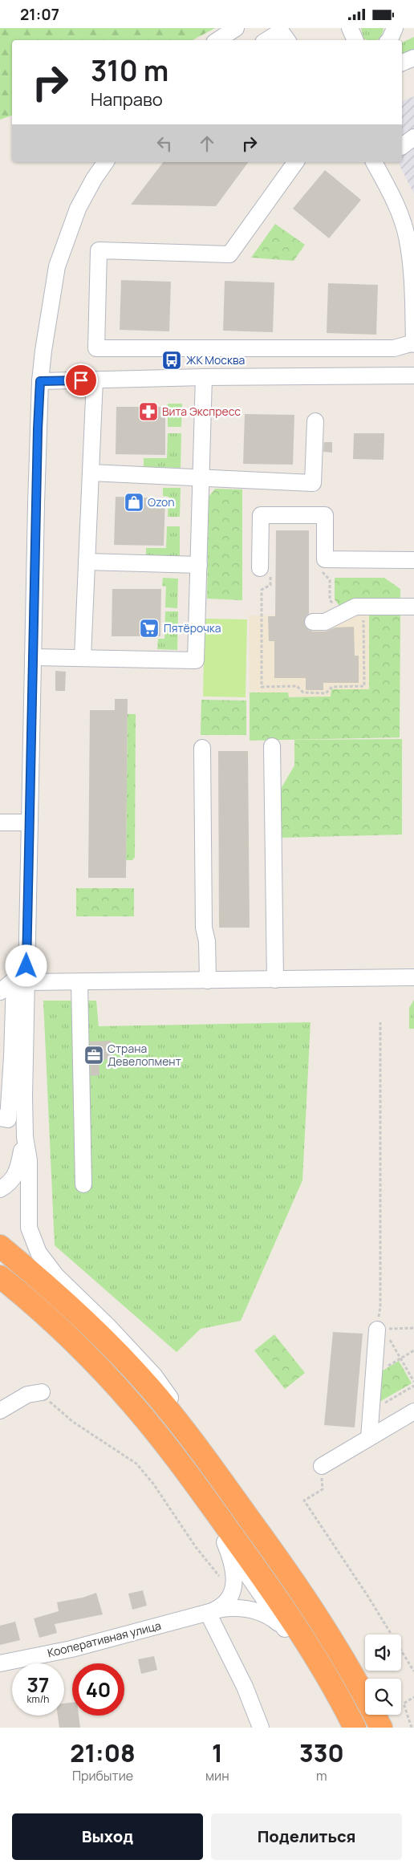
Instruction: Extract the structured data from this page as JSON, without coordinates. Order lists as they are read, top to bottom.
{
  "streets": {
    "street": ["Кооперативная улица"]
  },
  "places": {
    "bus stop": ["ЖК Москва"],
    "pharmacy": ["Вита Экспресс"],
    "shop": ["Ozon"],
    "supermarket": ["Пятёрочка"],
    "office": ["Страна Девелопмент"]
  },
  "page": {
    "status": "21:07",
    "turn": ["310 m", "Направо"],
    "speed": "37 km/h",
    "limit": "40",
    "eta": [
      "21:08",
      "Прибытие",
      "1",
      "мин",
      "330",
      "m"
    ],
    "buttons": ["Выход", "Поделиться"]
  }
}
